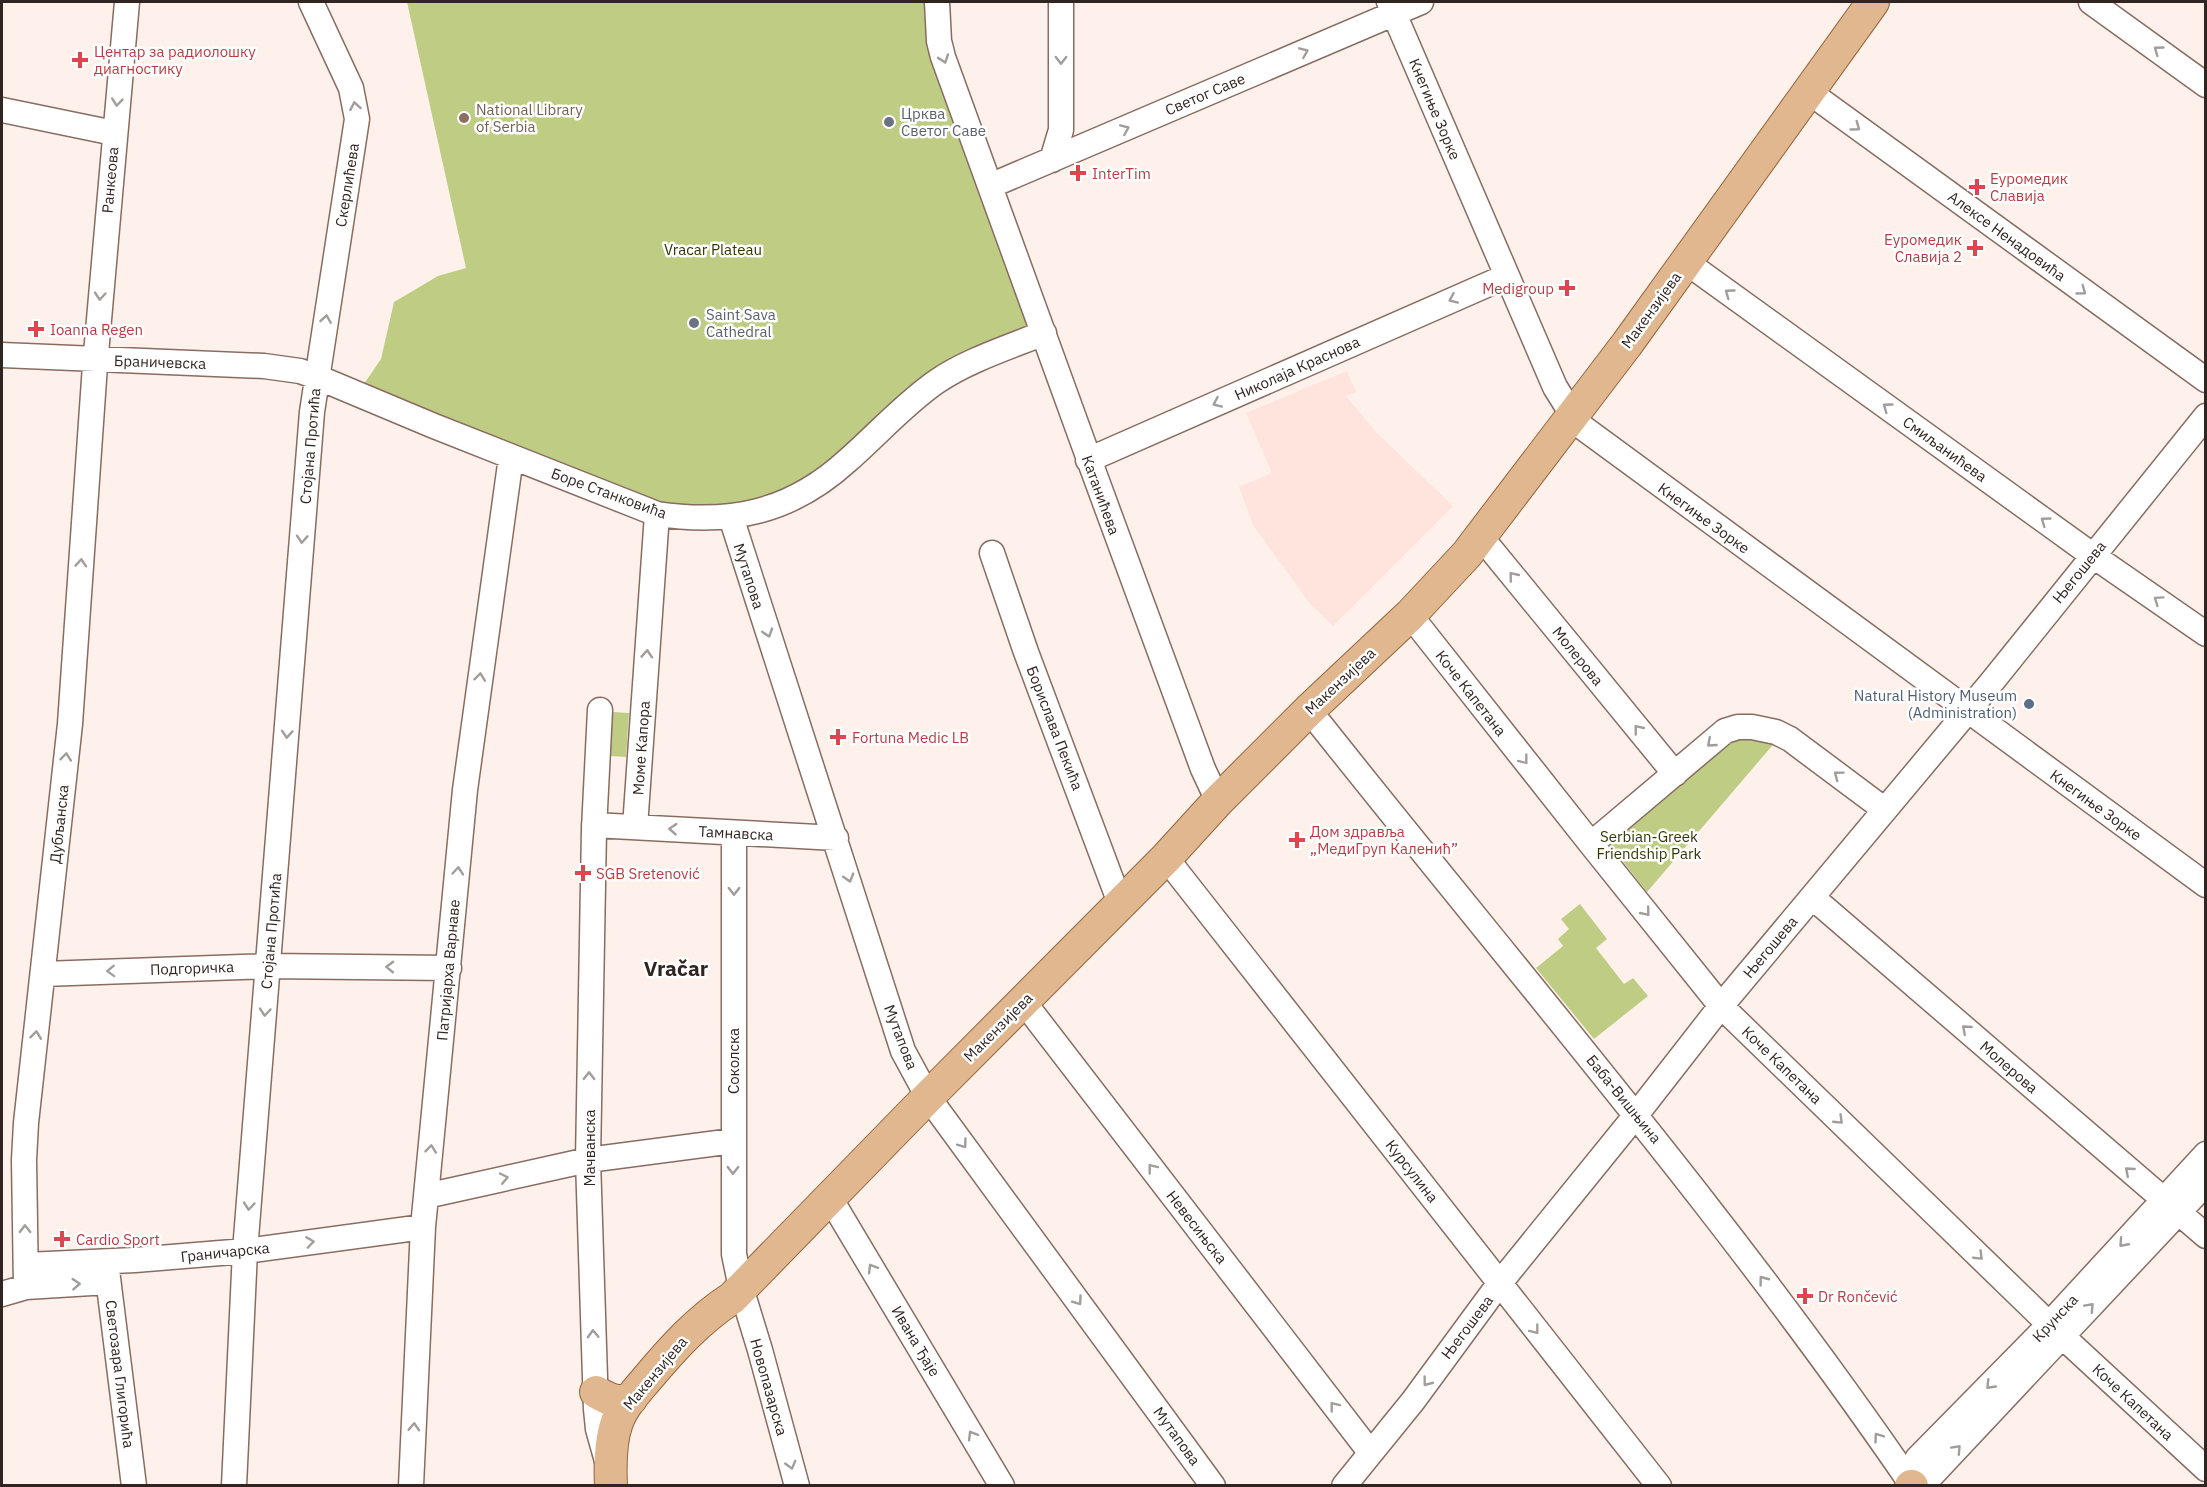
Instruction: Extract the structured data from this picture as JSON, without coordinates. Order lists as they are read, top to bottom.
{
  "streets": {
    "main road": ["Макензијева"],
    "street": [
      "Светог Саве",
      "Кнегиње Зорке",
      "Ранкеова",
      "Скерлићева",
      "Алексе Ненадовића",
      "Браничевска",
      "Николаја Краснова",
      "Стојана Протића",
      "Смиљанићева",
      "Боре Станковића",
      "Катанићева",
      "Његошева",
      "Мутапова",
      "Молерова",
      "Коче Капетана",
      "Борислава Пекића",
      "Моме Капора",
      "Дубљанска",
      "Тамнавска",
      "Подгоричка",
      "Патријарха Варнаве",
      "Соколска",
      "Баба-Вишњина",
      "Мачванска",
      "Курсулина",
      "Невесињска",
      "Граничарска",
      "Крунска",
      "Ивана Ђаје",
      "Светозара Глигорића",
      "Новопазарска"
    ]
  },
  "crossings": [
    ["Светог Саве", "Кнегиње Зорке"],
    ["Светог Саве", "Катанићева"],
    ["Кнегиње Зорке", "Макензијева"],
    ["Кнегиње Зорке", "Николаја Краснова"],
    ["Кнегиње Зорке", "Његошева"],
    ["Ранкеова", "Браничевска"],
    ["Ранкеова", "Дубљанска"],
    ["Скерлићева", "Браничевска"],
    ["Скерлићева", "Стојана Протића"],
    ["Скерлићева", "Боре Станковића"],
    ["Алексе Ненадовића", "Макензијева"],
    ["Макензијева", "Смиљанићева"],
    ["Макензијева", "Катанићева"],
    ["Макензијева", "Мутапова"],
    ["Макензијева", "Молерова"],
    ["Макензијева", "Коче Капетана"],
    ["Макензијева", "Борислава Пекића"],
    ["Макензијева", "Соколска"],
    ["Макензијева", "Мачванска"],
    ["Макензијева", "Курсулина"],
    ["Макензијева", "Невесињска"],
    ["Макензијева", "Ивана Ђаје"],
    ["Макензијева", "Новопазарска"],
    ["Браничевска", "Стојана Протића"],
    ["Браничевска", "Боре Станковића"],
    ["Браничевска", "Дубљанска"],
    ["Николаја Краснова", "Катанићева"],
    ["Стојана Протића", "Боре Станковића"],
    ["Стојана Протића", "Подгоричка"],
    ["Стојана Протића", "Граничарска"],
    ["Смиљанићева", "Његошева"],
    ["Боре Станковића", "Катанићева"],
    ["Боре Станковића", "Мутапова"],
    ["Боре Станковића", "Моме Капора"],
    ["Боре Станковића", "Патријарха Варнаве"],
    ["Његошева", "Молерова"],
    ["Његошева", "Коче Капетана"],
    ["Његошева", "Баба-Вишњина"],
    ["Његошева", "Курсулина"],
    ["Његошева", "Невесињска"],
    ["Мутапова", "Тамнавска"],
    ["Молерова", "Крунска"],
    ["Коче Капетана", "Крунска"],
    ["Моме Капора", "Тамнавска"],
    ["Дубљанска", "Подгоричка"],
    ["Дубљанска", "Граничарска"],
    ["Тамнавска", "Соколска"],
    ["Подгоричка", "Патријарха Варнаве"],
    ["Патријарха Варнаве", "Граничарска"],
    ["Соколска", "Новопазарска"],
    ["Баба-Вишњина", "Крунска"],
    ["Граничарска", "Светозара Глигорића"]
  ],
  "one_way": [
    "Светог Саве",
    "Ранкеова",
    "Скерлићева",
    "Алексе Ненадовића",
    "Николаја Краснова",
    "Стојана Протића",
    "Смиљанићева",
    "Мутапова",
    "Молерова",
    "Коче Капетана",
    "Дубљанска",
    "Тамнавска",
    "Подгоричка",
    "Патријарха Варнаве",
    "Соколска",
    "Баба-Вишњина",
    "Мачванска",
    "Невесињска",
    "Граничарска",
    "Ивана Ђаје",
    "Новопазарска"
  ],
  "districts": ["Vračar"],
  "parks": ["Vracar Plateau", "Serbian-Greek Friendship Park"],
  "places": {
    "health": [
      "Центар за радиолошку диагностику",
      "InterTim",
      "Еуромедик Славија",
      "Еуромедик Славија 2",
      "Medigroup",
      "Ioanna Regen",
      "Fortuna Medic LB",
      "Дом здравља „МедиГруп Каленић”",
      "SGB Sretenović",
      "Cardio Sport",
      "Dr Rončević"
    ],
    "other": [
      "National Library of Serbia",
      "Црква Светог Саве",
      "Saint Sava Cathedral",
      "Natural History Museum (Administration)"
    ]
  }
}
